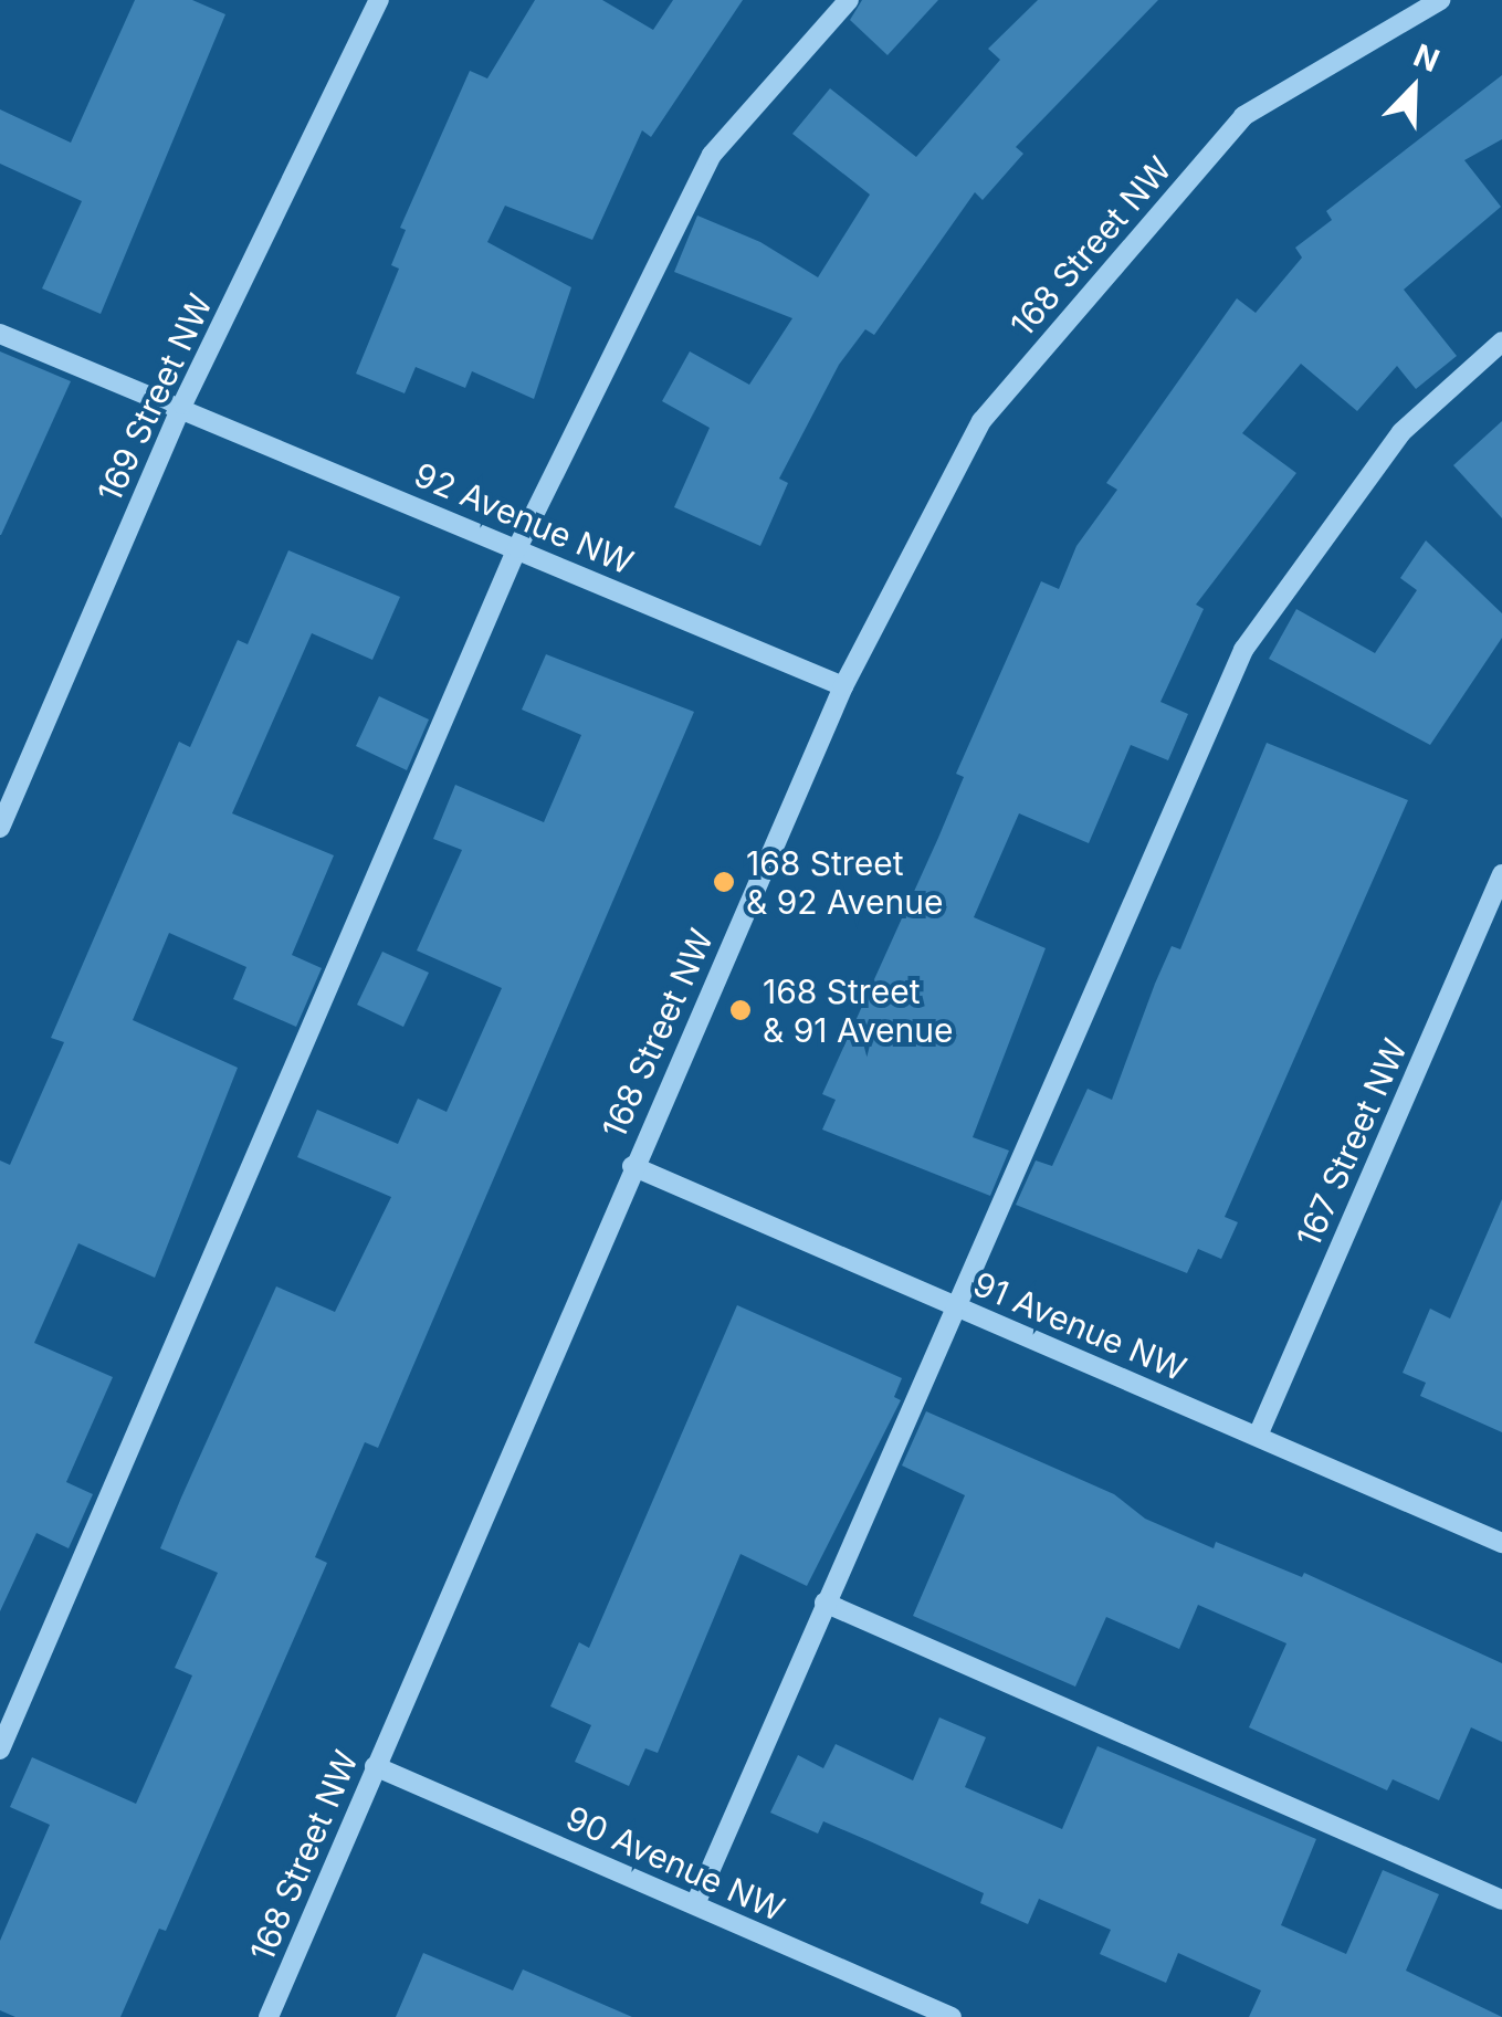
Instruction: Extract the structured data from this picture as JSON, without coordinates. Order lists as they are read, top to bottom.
{
  "streets": {
    "street": [
      "168 Street NW",
      "169 Street NW",
      "92 Avenue NW",
      "167 Street NW",
      "91 Avenue NW",
      "90 Avenue NW"
    ]
  },
  "crossings": [
    ["168 Street NW", "92 Avenue NW"],
    ["168 Street NW", "91 Avenue NW"],
    ["168 Street NW", "90 Avenue NW"],
    ["169 Street NW", "92 Avenue NW"],
    ["167 Street NW", "91 Avenue NW"]
  ],
  "places": ["168 Street & 92 Avenue", "168 Street & 91 Avenue"],
  "north": "top right"
}
